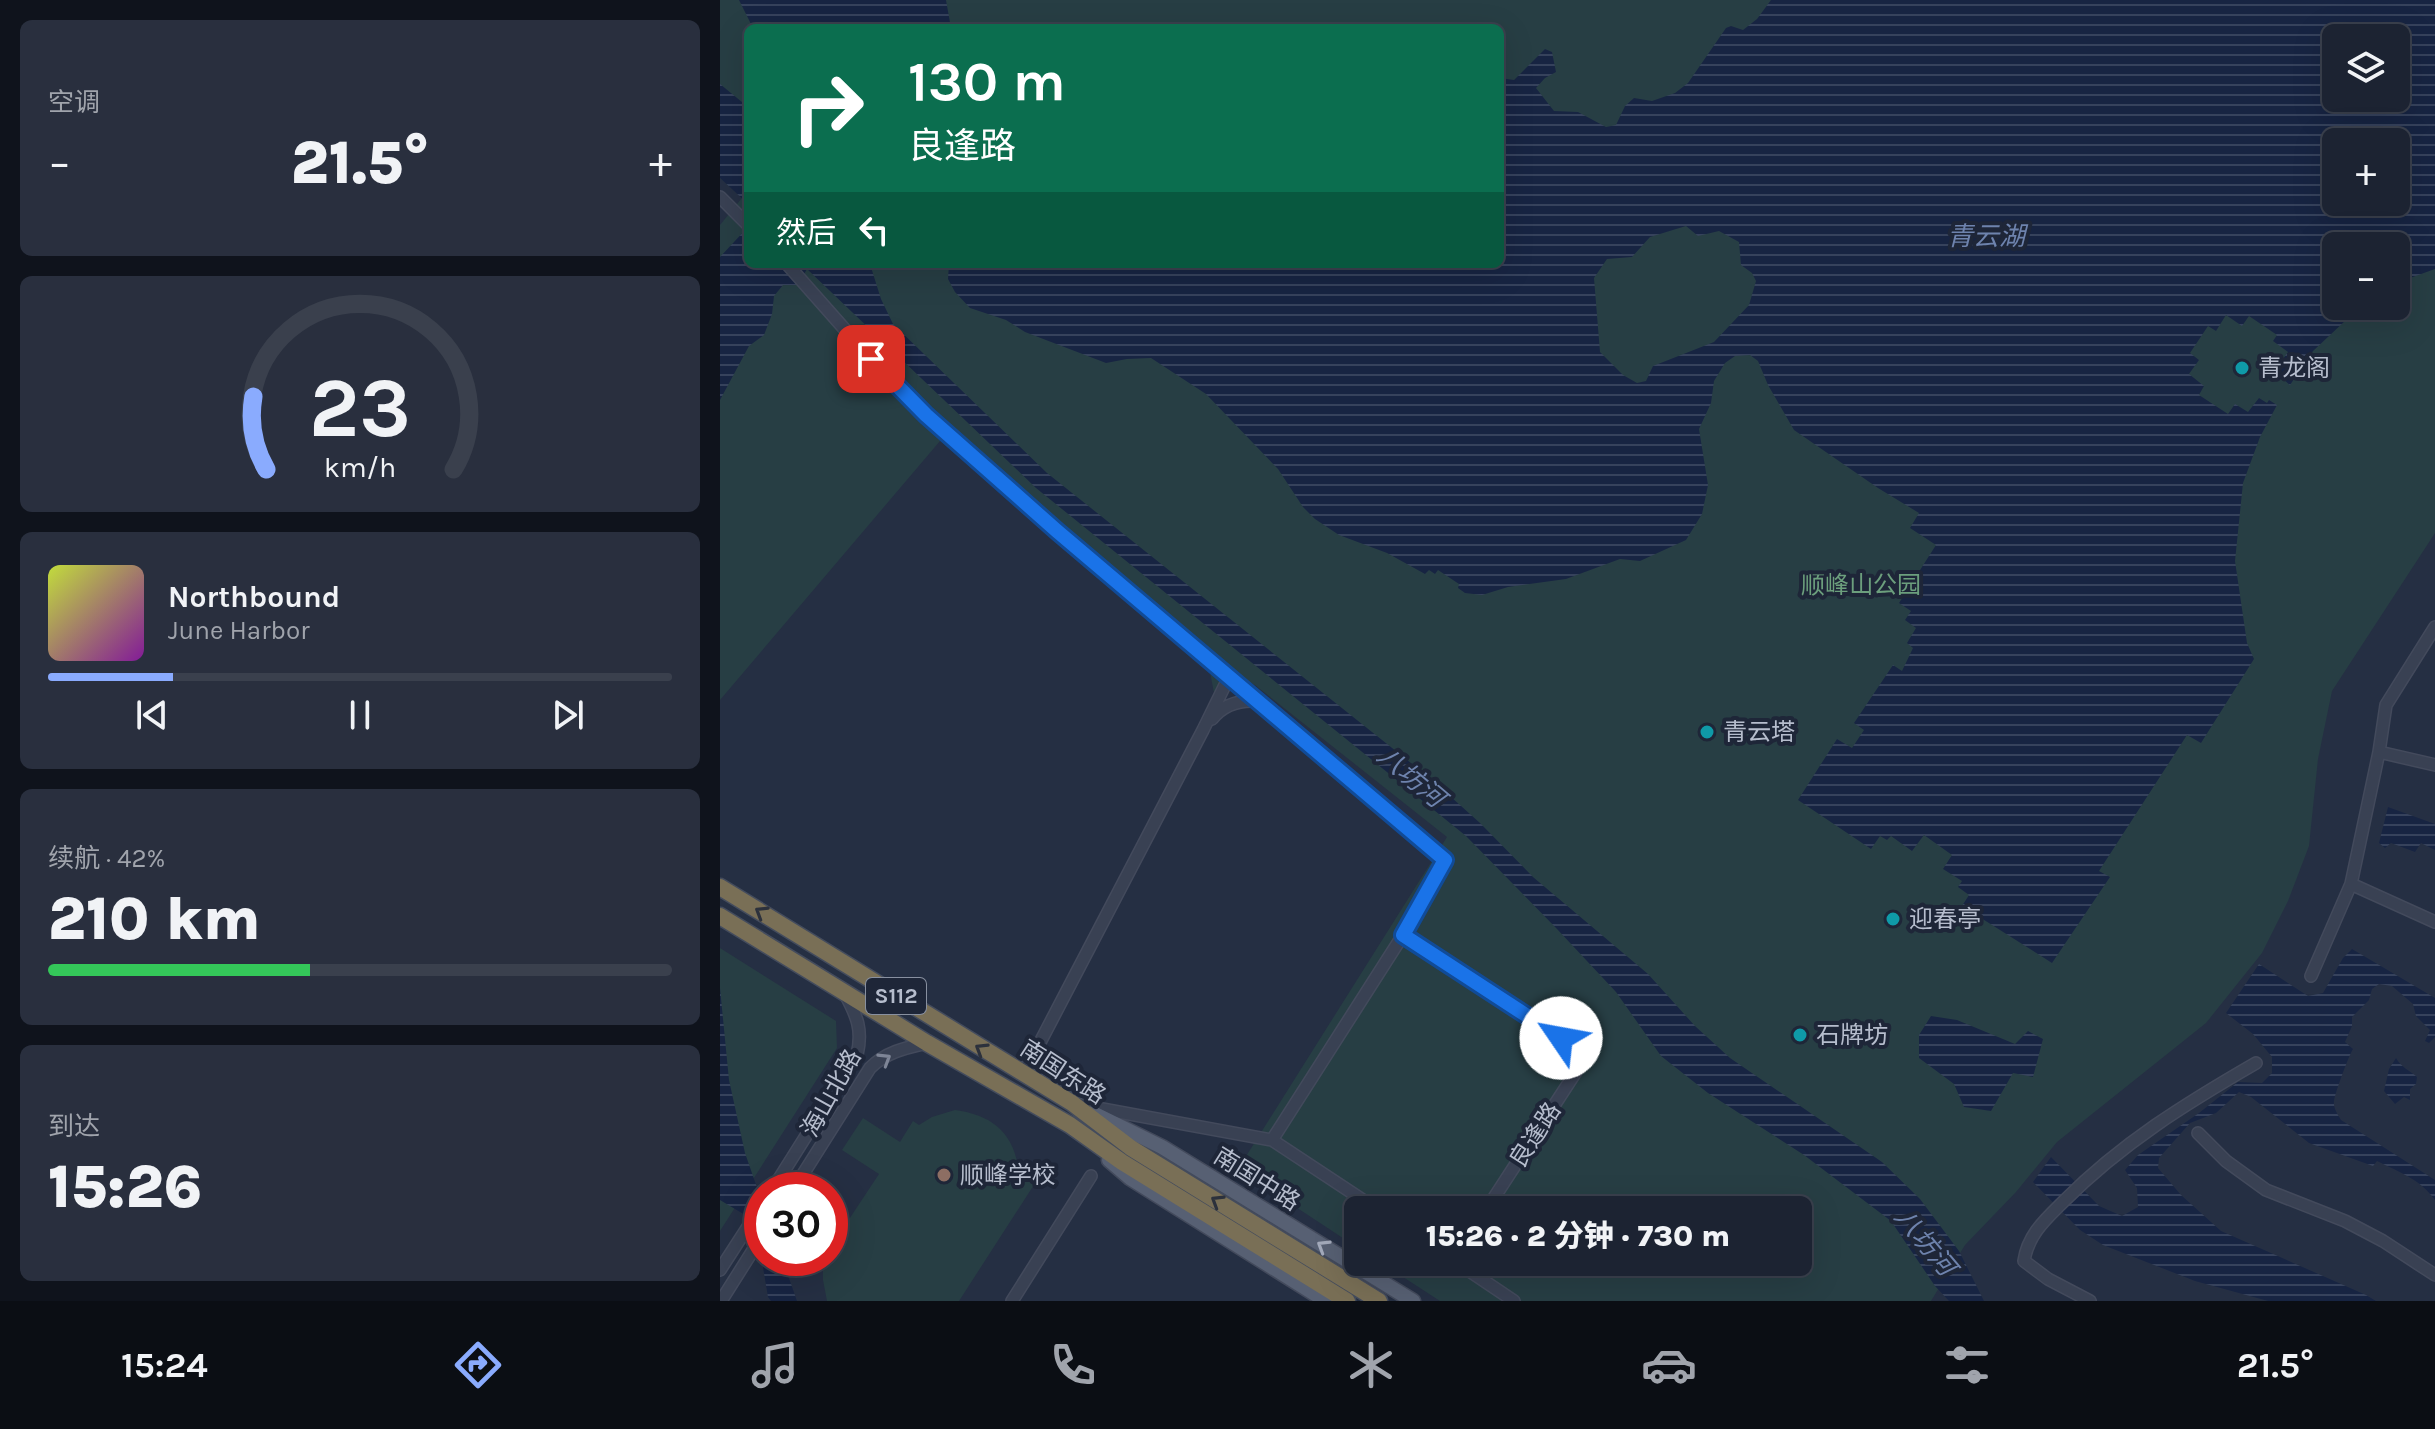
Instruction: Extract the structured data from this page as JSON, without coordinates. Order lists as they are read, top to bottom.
{
  "streets": {
    "highway": ["S112", "南国东路"],
    "main road": ["南国中路"],
    "street": ["海山北路", "良逢路"]
  },
  "crossings": [
    ["S112", "南国东路"],
    ["南国东路", "海山北路"],
    ["南国东路", "南国中路"]
  ],
  "one_way": ["海山北路"],
  "water": ["青云湖", "八坊河"],
  "parks": ["顺峰山公园"],
  "places": [
    "青龙阁",
    "青云塔",
    "迎春亭",
    "石牌坊",
    "顺峰学校"
  ],
  "page": {
    "tile": [
      "空调",
      ["续航 · 42%", "210 km"],
      ["到达", "15:26"]
    ],
    "map_buttons": ["+", "−"],
    "turn": ["130 m", "良逢路"],
    "heat": ["−", "21.5°", "+"],
    "then": "然后",
    "song": ["Northbound", "June Harbor"],
    "limit": "30",
    "trip": "15:26 · 2 分钟 · 730 m",
    "tabs": ["15:24", "21.5°"],
    "gauge": ["23", "km/h"]
  }
}
